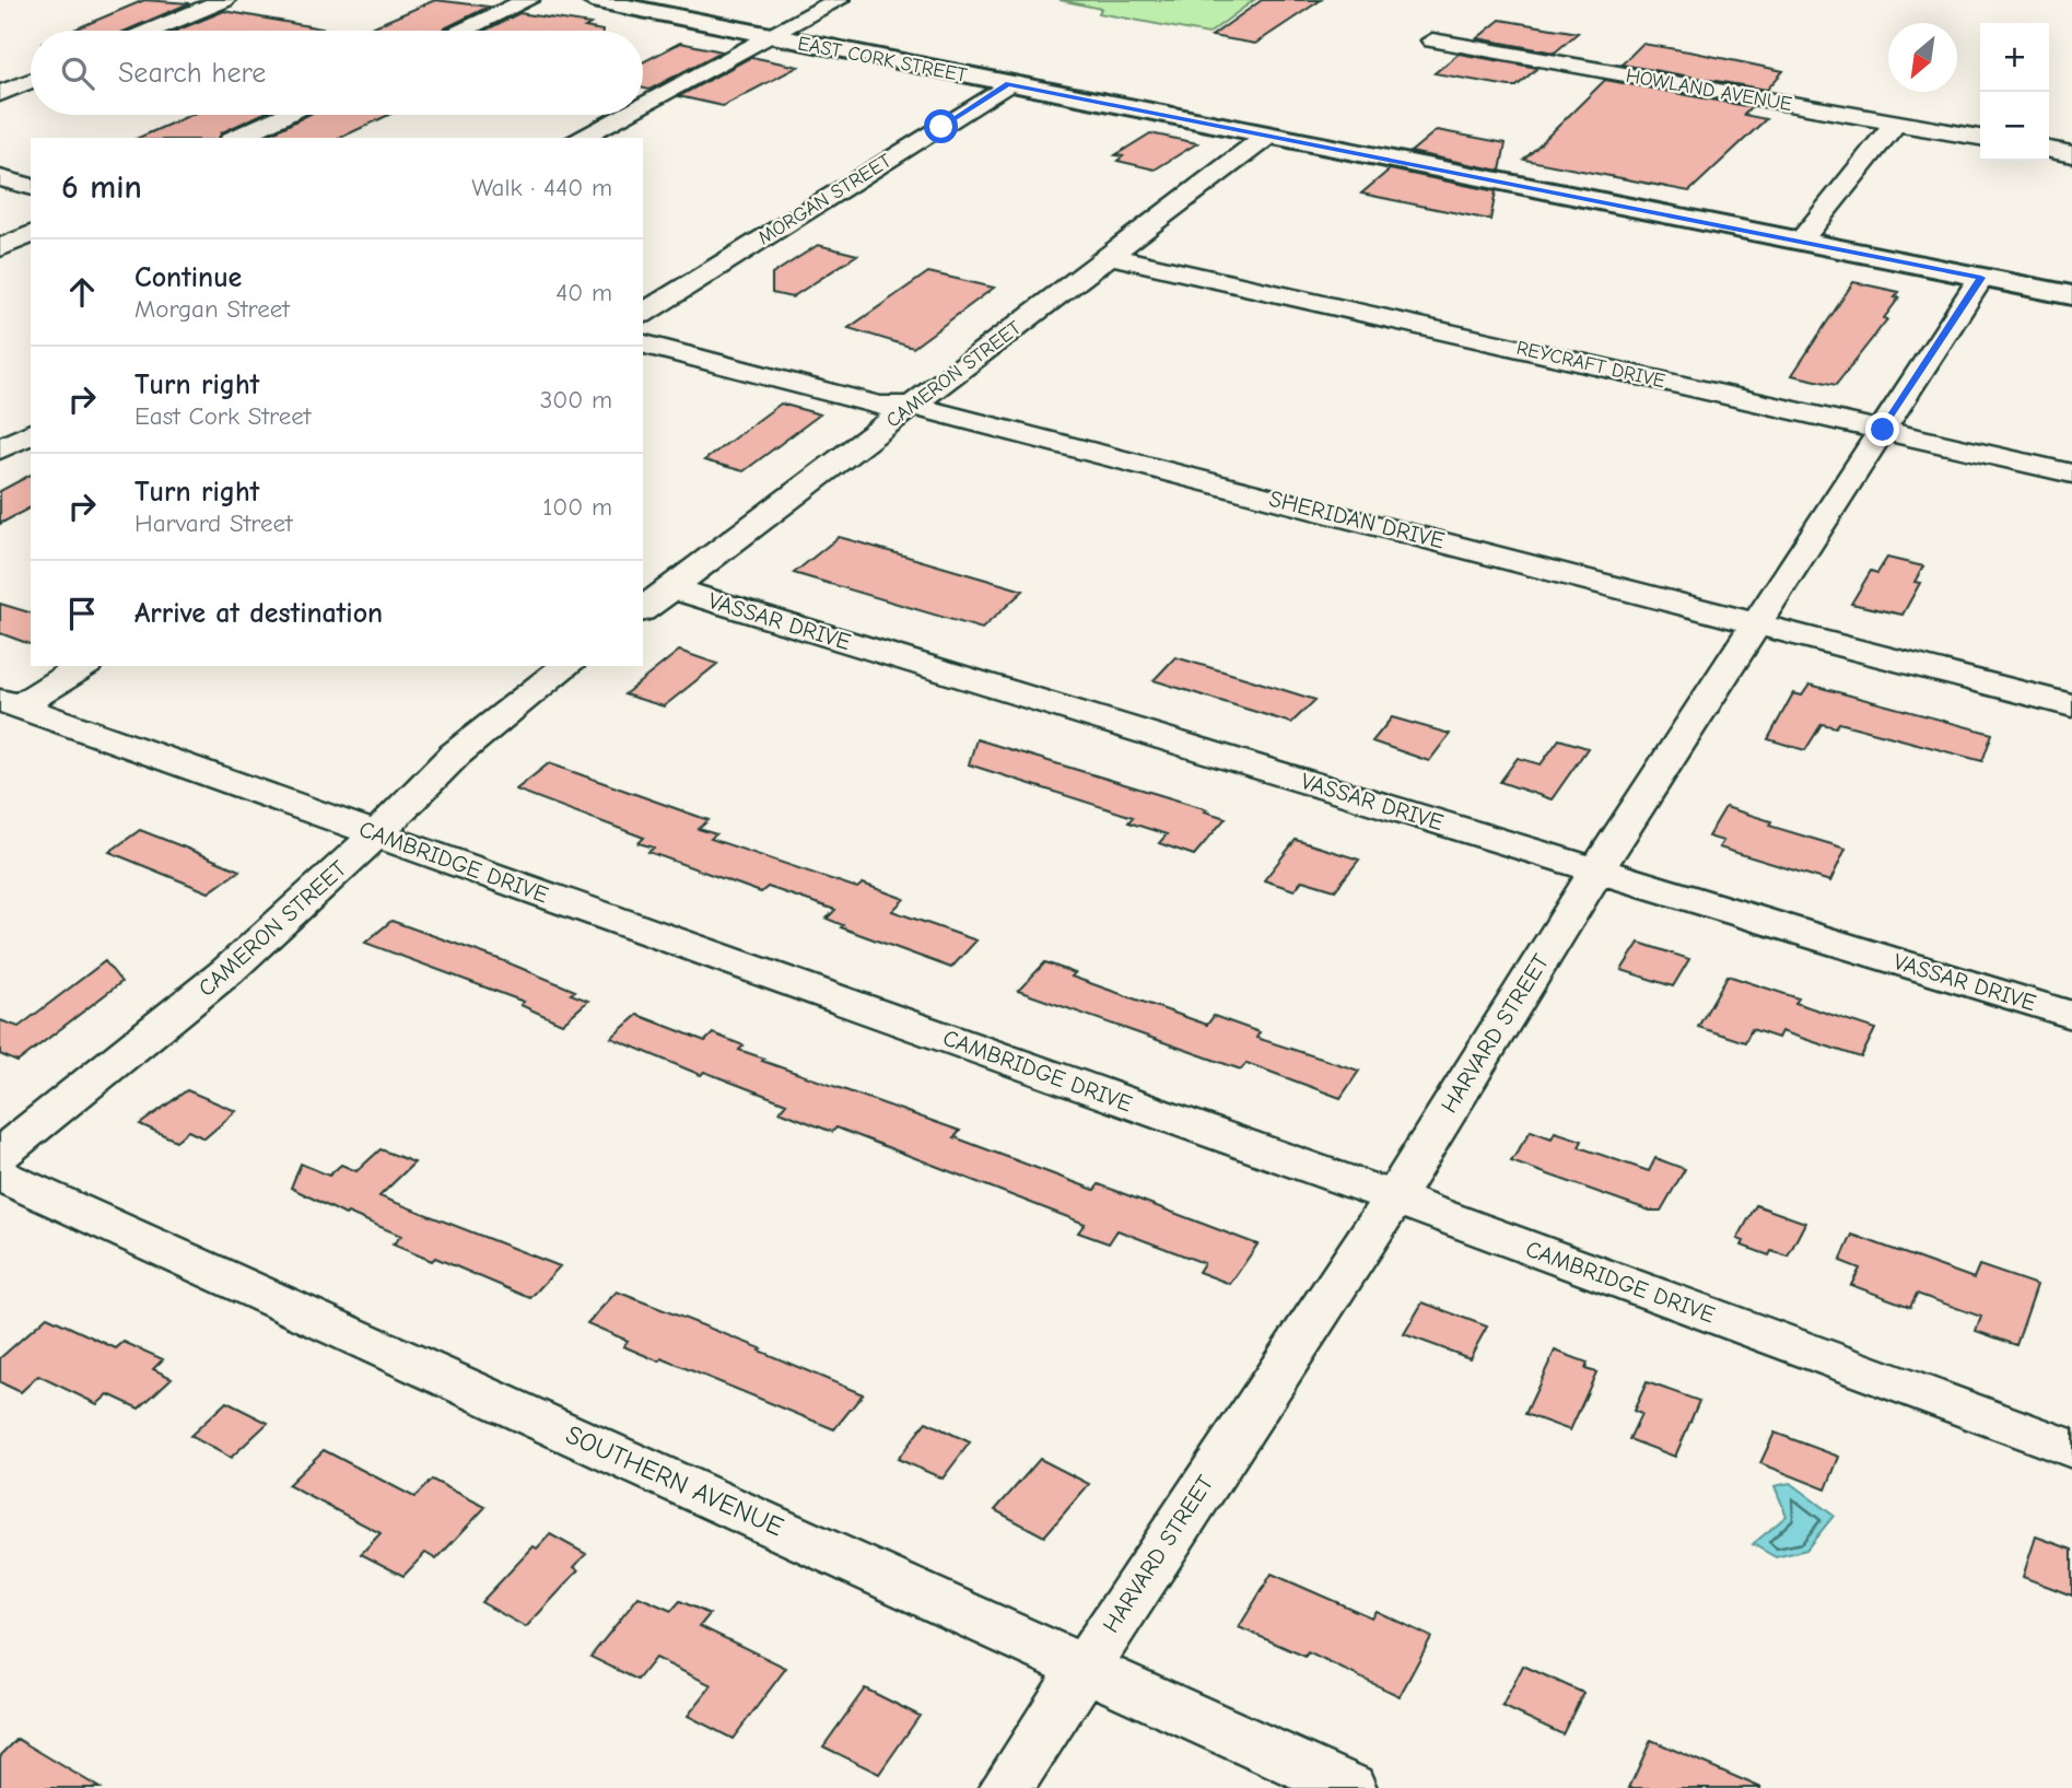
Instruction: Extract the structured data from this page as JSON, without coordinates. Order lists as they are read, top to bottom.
{
  "streets": {
    "street": [
      "EAST CORK STREET",
      "HOWLAND AVENUE",
      "MORGAN STREET",
      "REYCRAFT DRIVE",
      "CAMERON STREET",
      "SHERIDAN DRIVE",
      "VASSAR DRIVE",
      "CAMBRIDGE DRIVE",
      "HARVARD STREET",
      "SOUTHERN AVENUE"
    ]
  },
  "crossings": [
    ["EAST CORK STREET", "MORGAN STREET"],
    ["EAST CORK STREET", "CAMERON STREET"],
    ["EAST CORK STREET", "HARVARD STREET"],
    ["REYCRAFT DRIVE", "CAMERON STREET"],
    ["REYCRAFT DRIVE", "HARVARD STREET"],
    ["CAMERON STREET", "SHERIDAN DRIVE"],
    ["CAMERON STREET", "VASSAR DRIVE"],
    ["CAMERON STREET", "CAMBRIDGE DRIVE"],
    ["SHERIDAN DRIVE", "HARVARD STREET"],
    ["VASSAR DRIVE", "HARVARD STREET"],
    ["CAMBRIDGE DRIVE", "HARVARD STREET"],
    ["HARVARD STREET", "SOUTHERN AVENUE"]
  ],
  "north": "bottom left",
  "page": {
    "map_buttons": ["+", "−"],
    "search": "Search here",
    "heading": ["6 min", "Walk · 440 m"],
    "list": [
      ["Continue", "Morgan Street", "40 m"],
      ["Turn right", "East Cork Street", "300 m"],
      ["Turn right", "Harvard Street", "100 m"],
      "Arrive at destination"
    ]
  }
}
